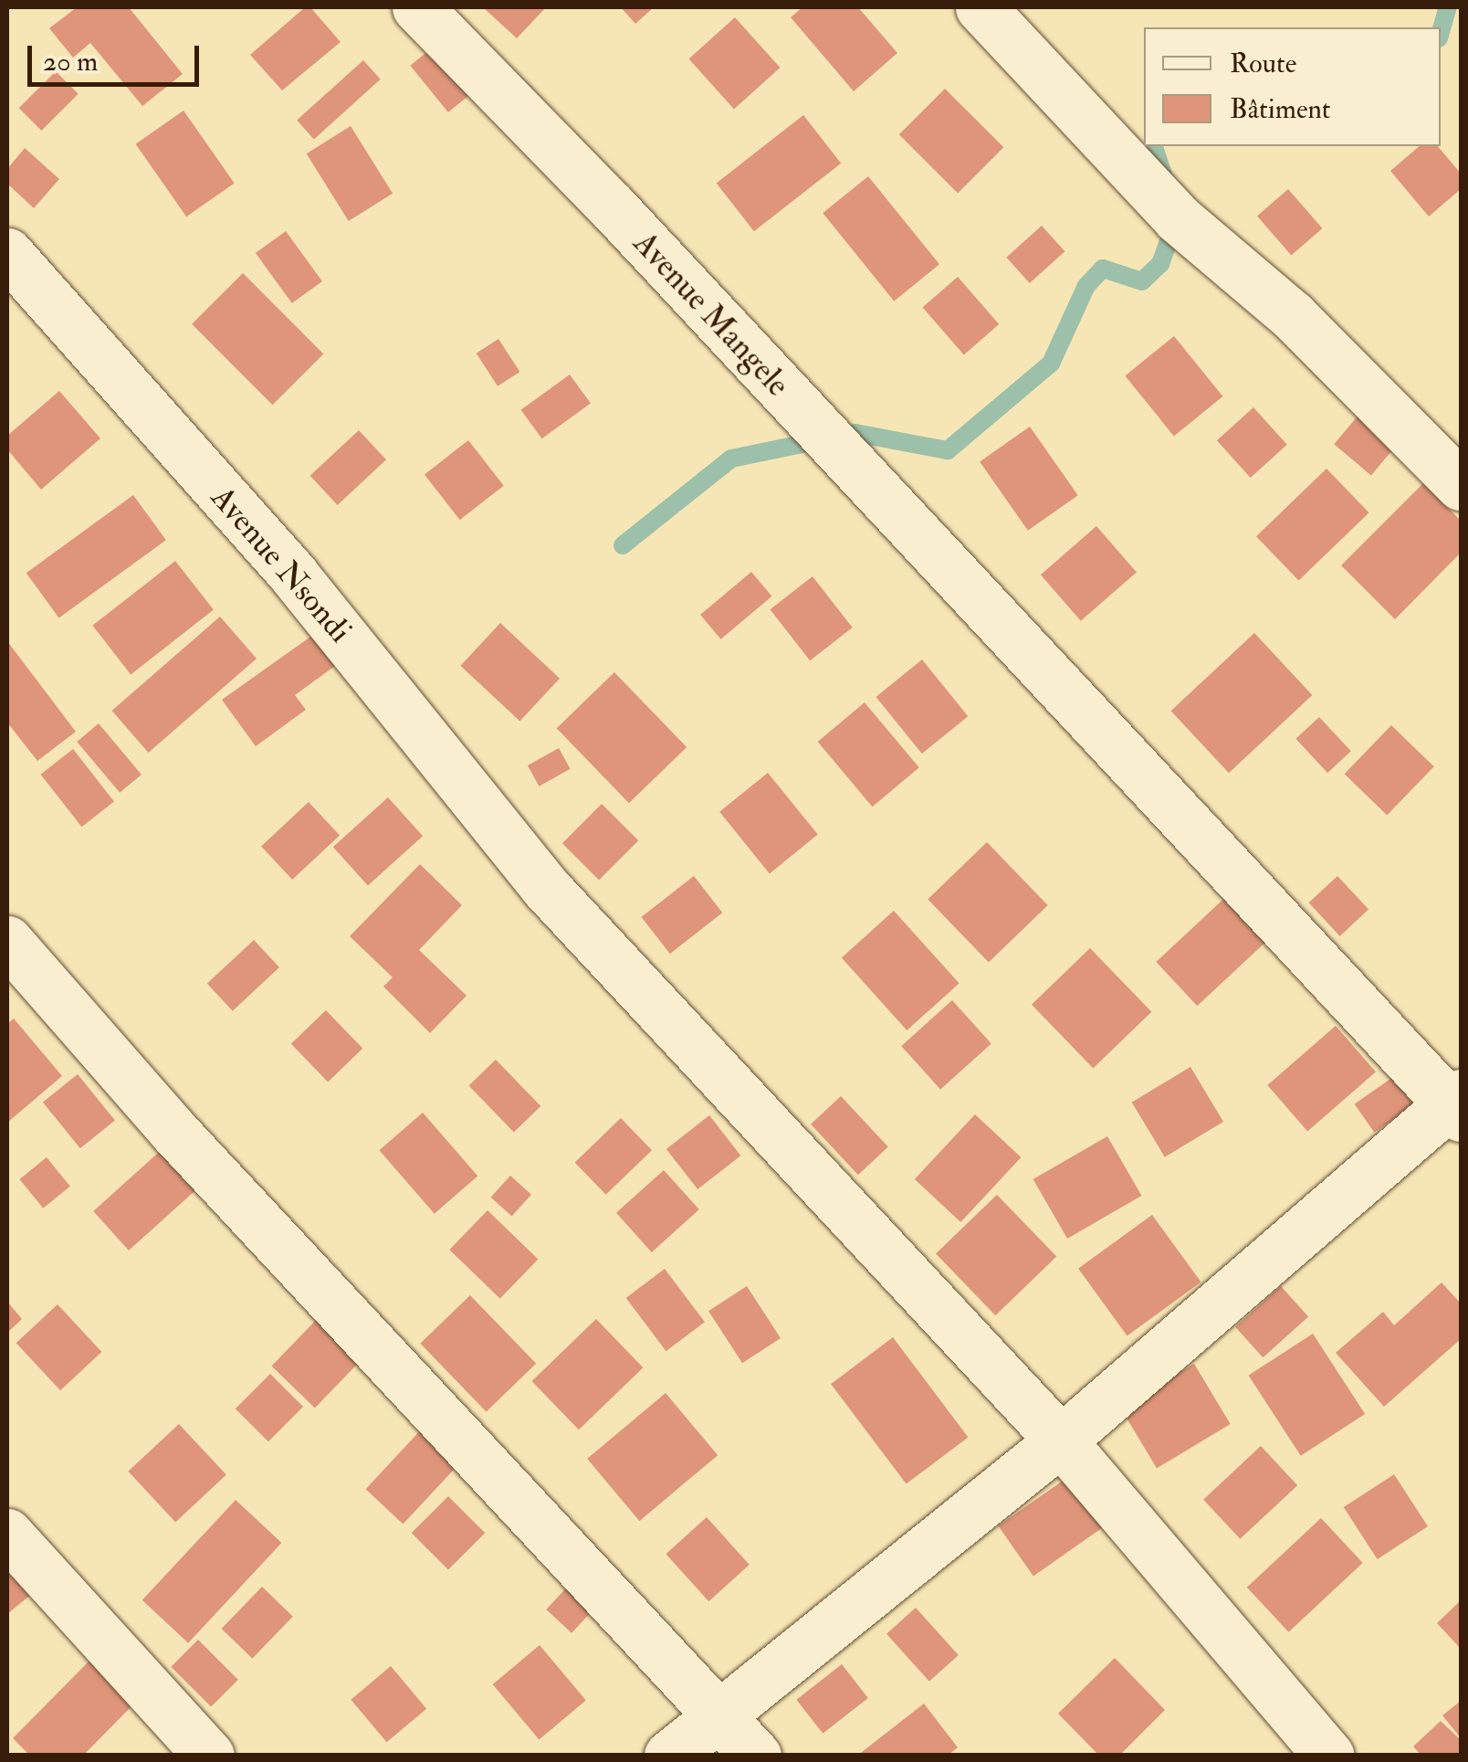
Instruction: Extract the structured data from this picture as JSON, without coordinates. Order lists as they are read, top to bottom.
{
  "streets": {
    "street": ["Avenue Mangele", "Avenue Nsondi"]
  },
  "legend": ["Route", "Bâtiment"],
  "scale_bar": "20 m"
}
